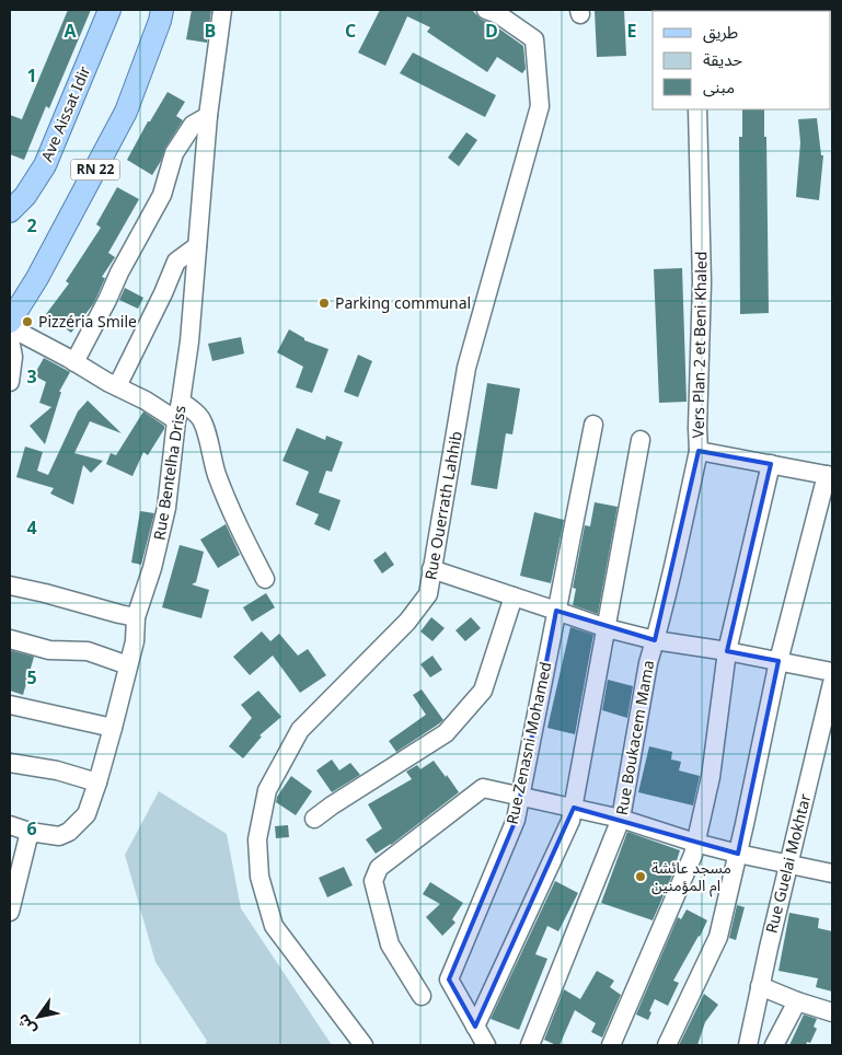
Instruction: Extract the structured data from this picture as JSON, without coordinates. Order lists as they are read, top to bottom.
{
  "streets": {
    "main road": ["Ave Aissat Idir", "RN 22"],
    "street": [
      "Vers Plan 2 et Beni Khaled",
      "Rue Bentelha Driss",
      "Rue Ouerrath Lahhib",
      "Rue Boukacem Mama",
      "Rue Zenasni Mohamed",
      "Rue Guelai Mokhtar"
    ]
  },
  "crossings": [
    ["Vers Plan 2 et Beni Khaled", "Rue Boukacem Mama"]
  ],
  "places": ["Parking communal", "Pizzéria Smile", "مسجد عائشة ام المؤمنين"],
  "legend": ["طريق", "حديقة", "مبنى"],
  "north": "bottom left",
  "grid": {
    "columns": [
      "A",
      "B",
      "C",
      "D",
      "E"
    ],
    "rows": [
      "1",
      "2",
      "3",
      "4",
      "5",
      "6"
    ]
  }
}
